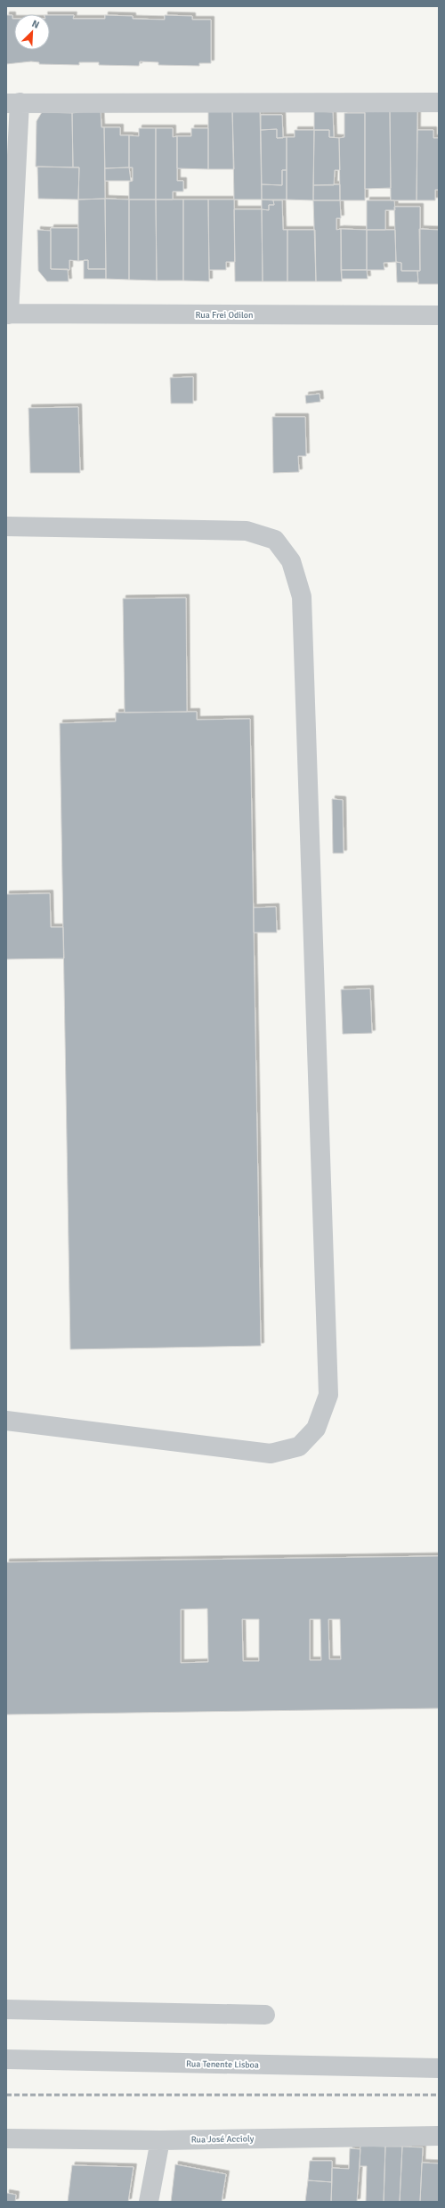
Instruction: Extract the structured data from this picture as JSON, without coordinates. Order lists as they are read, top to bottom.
{
  "streets": {
    "street": ["Rua Frei Odilon", "Rua Tenente Lisboa", "Rua José Accioly"]
  },
  "north": "top right"
}
